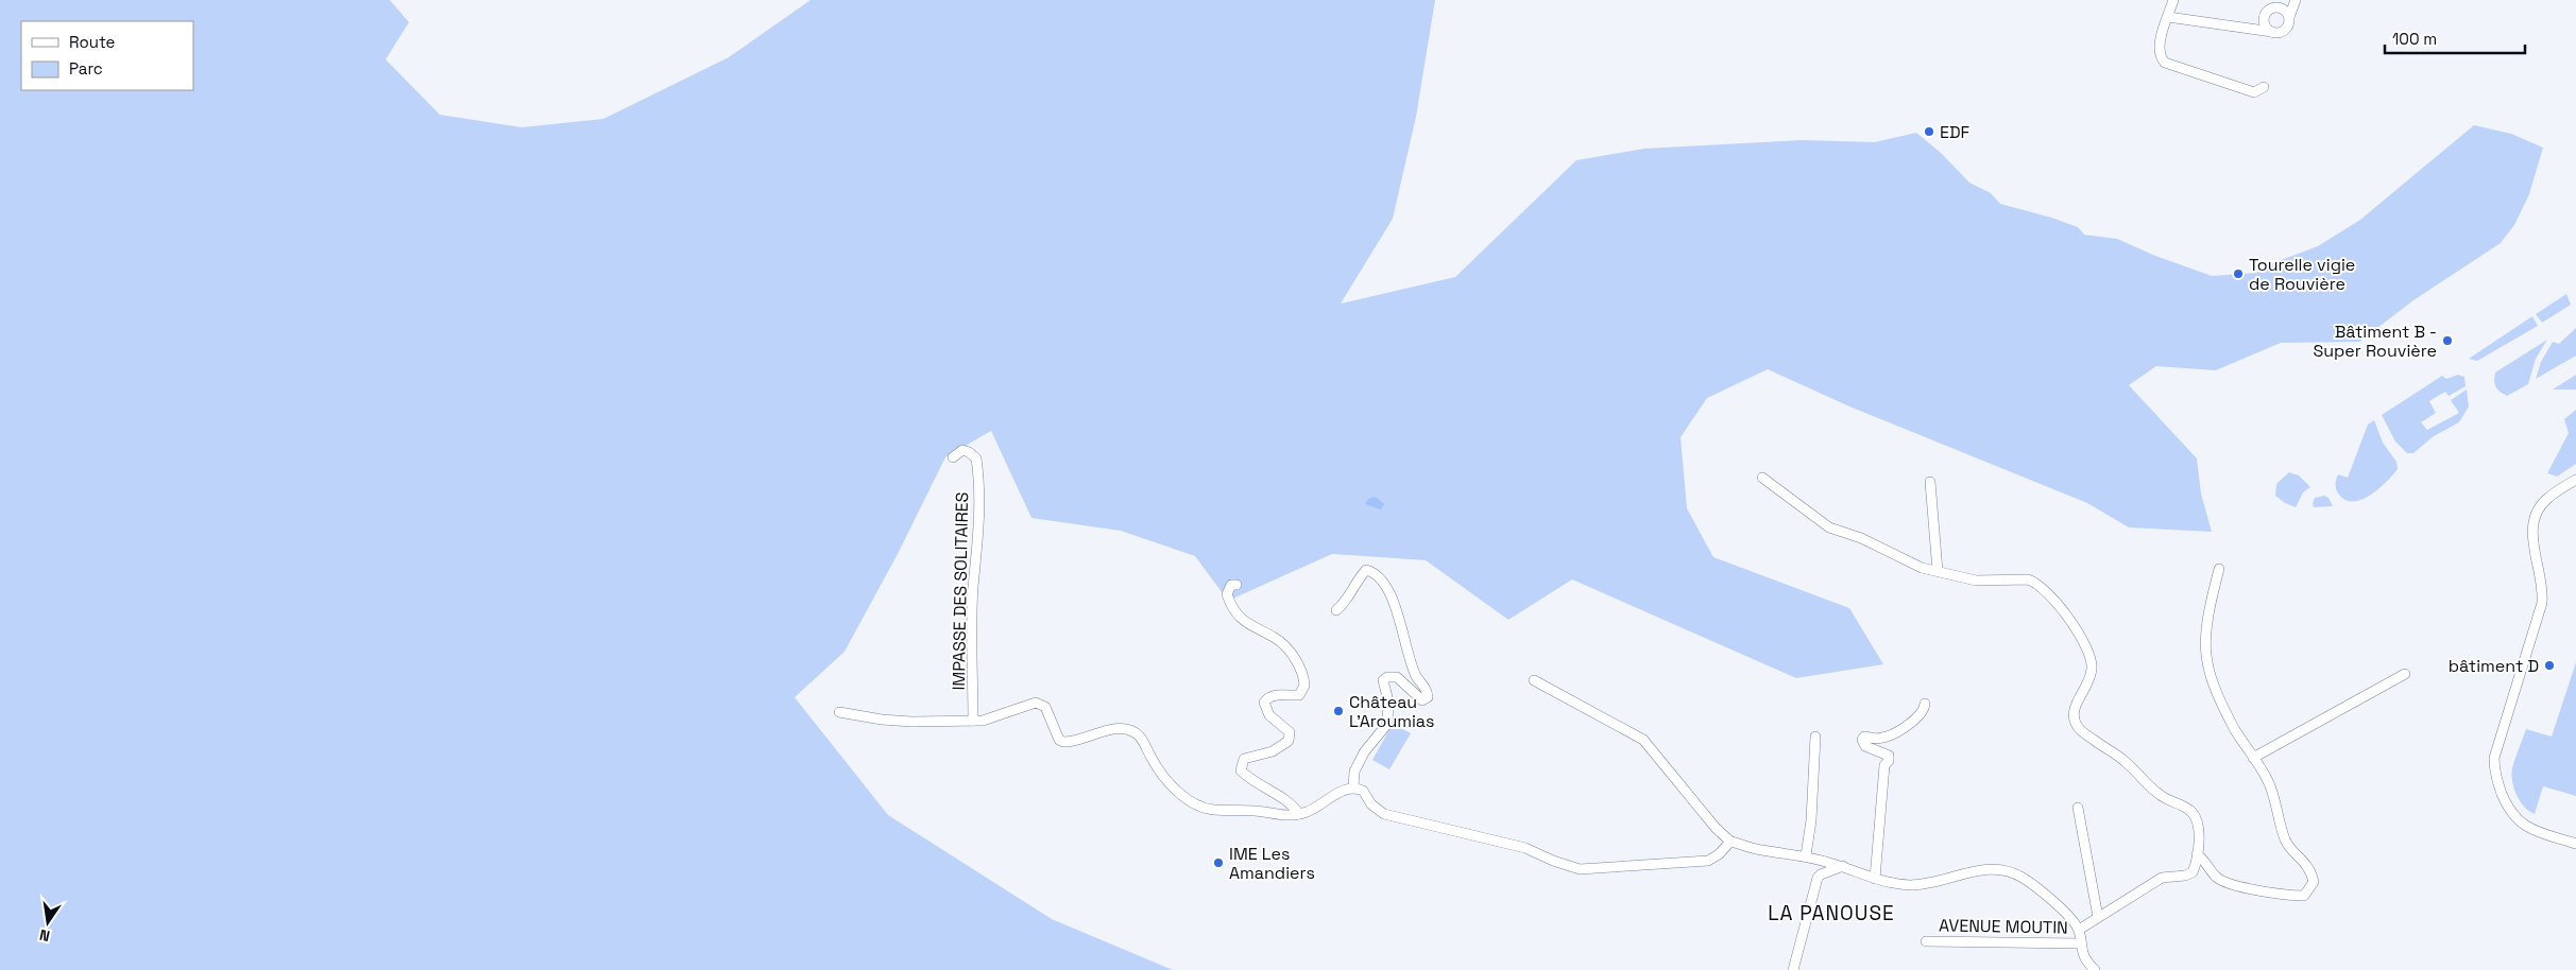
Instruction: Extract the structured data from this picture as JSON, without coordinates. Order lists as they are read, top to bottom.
{
  "streets": {
    "street": ["IMPASSE DES SOLITAIRES", "AVENUE MOUTIN"]
  },
  "districts": ["LA PANOUSE"],
  "places": [
    "EDF",
    "Tourelle vigie de Rouvière",
    "Bâtiment B - Super Rouvière",
    "bâtiment D",
    "Château L'Aroumias",
    "IME Les Amandiers"
  ],
  "legend": ["Route", "Parc"],
  "scale_bar": "100 m",
  "north": "bottom"
}
